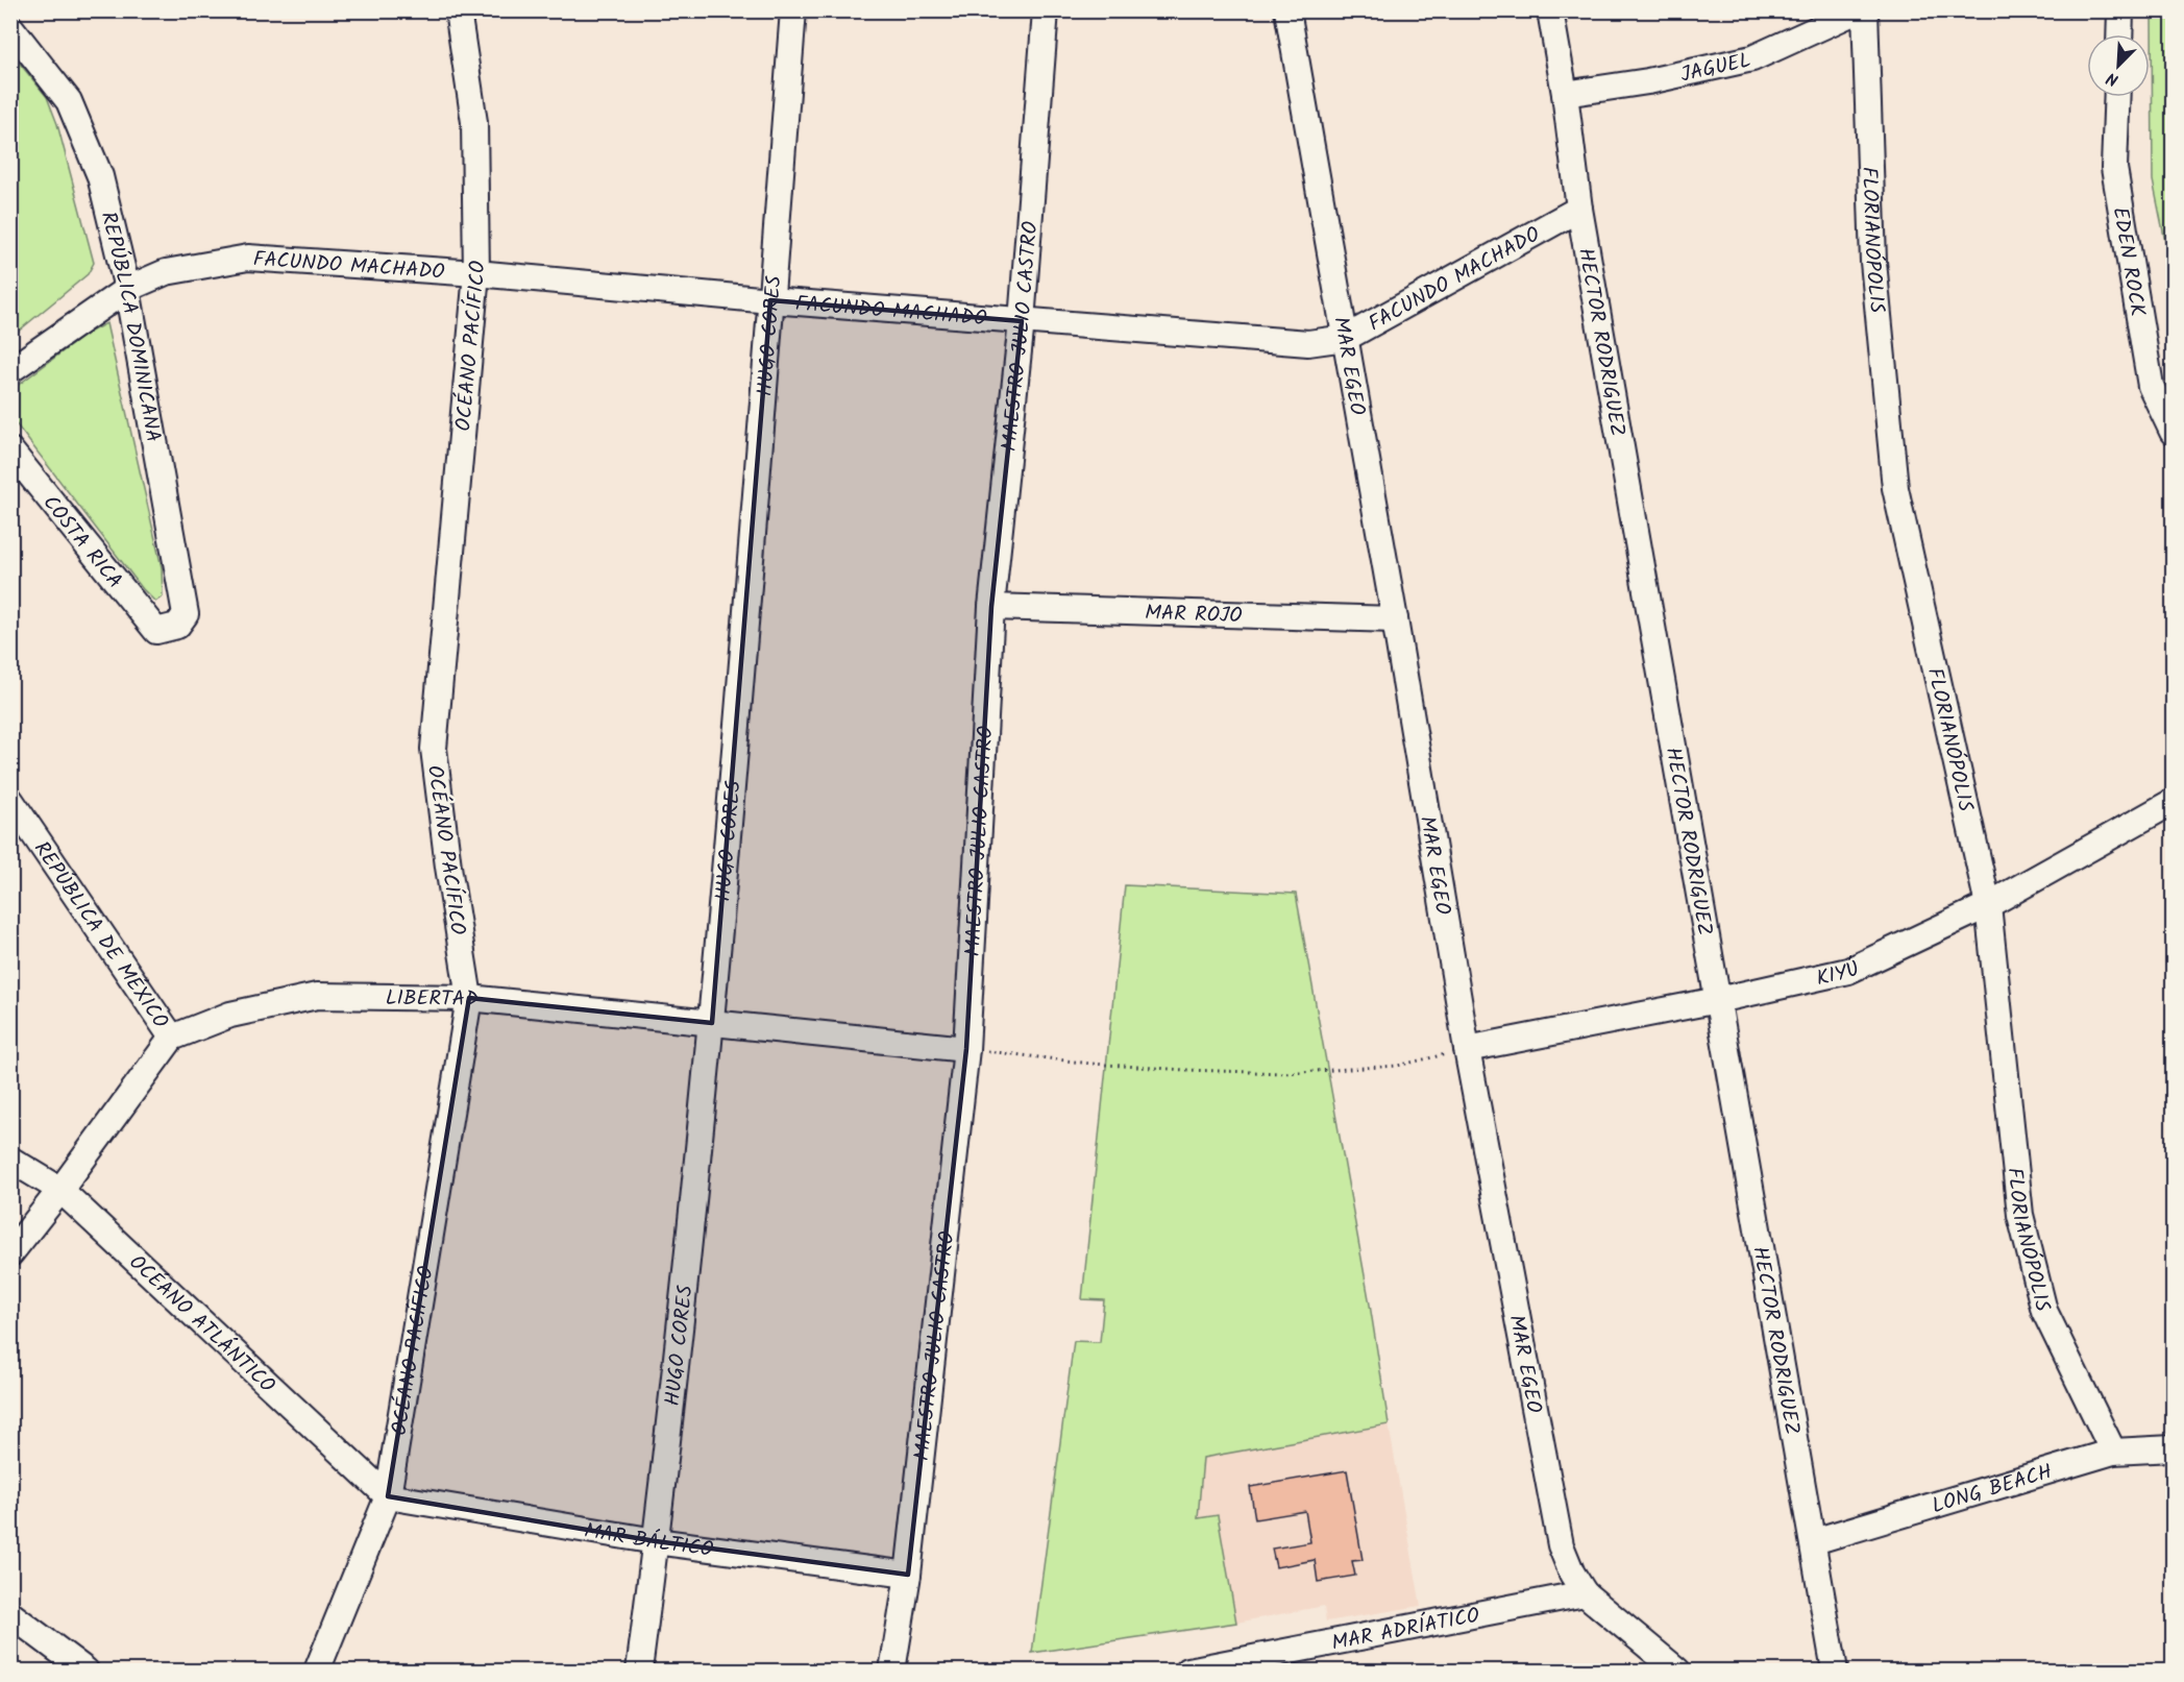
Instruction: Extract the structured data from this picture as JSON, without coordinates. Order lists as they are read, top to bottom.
{
  "streets": {
    "street": [
      "JAGUEL",
      "FLORIANÓPOLIS",
      "EDEN ROCK",
      "FACUNDO MACHADO",
      "REPÚBLICA DOMINICANA",
      "HUGO CORES",
      "MAESTRO JULIO CASTRO",
      "HECTOR RODRIGUEZ",
      "OCÉANO PACÍFICO",
      "MAR EGEO",
      "COSTA RICA",
      "MAR ROJO",
      "REPÚBLICA DE MÉXICO",
      "KIYÚ",
      "LIBERTAD",
      "OCÉANO ATLÁNTICO",
      "LONG BEACH",
      "MAR BÁLTICO",
      "MAR ADRÍATICO"
    ]
  },
  "crossings": [
    ["JAGUEL", "HECTOR RODRIGUEZ"],
    ["FLORIANÓPOLIS", "KIYÚ"],
    ["FLORIANÓPOLIS", "LONG BEACH"],
    ["FACUNDO MACHADO", "REPÚBLICA DOMINICANA"],
    ["FACUNDO MACHADO", "HUGO CORES"],
    ["FACUNDO MACHADO", "MAESTRO JULIO CASTRO"],
    ["FACUNDO MACHADO", "HECTOR RODRIGUEZ"],
    ["FACUNDO MACHADO", "OCÉANO PACÍFICO"],
    ["FACUNDO MACHADO", "MAR EGEO"],
    ["REPÚBLICA DOMINICANA", "COSTA RICA"],
    ["HUGO CORES", "LIBERTAD"],
    ["HUGO CORES", "MAR BÁLTICO"],
    ["MAESTRO JULIO CASTRO", "MAR ROJO"],
    ["MAESTRO JULIO CASTRO", "LIBERTAD"],
    ["MAESTRO JULIO CASTRO", "MAR BÁLTICO"],
    ["HECTOR RODRIGUEZ", "KIYÚ"],
    ["HECTOR RODRIGUEZ", "LONG BEACH"],
    ["OCÉANO PACÍFICO", "LIBERTAD"],
    ["OCÉANO PACÍFICO", "OCÉANO ATLÁNTICO"],
    ["OCÉANO PACÍFICO", "MAR BÁLTICO"],
    ["MAR EGEO", "MAR ROJO"],
    ["MAR EGEO", "KIYÚ"],
    ["MAR EGEO", "MAR ADRÍATICO"],
    ["REPÚBLICA DE MÉXICO", "LIBERTAD"],
    ["OCÉANO ATLÁNTICO", "MAR BÁLTICO"]
  ],
  "north": "bottom left"
}
